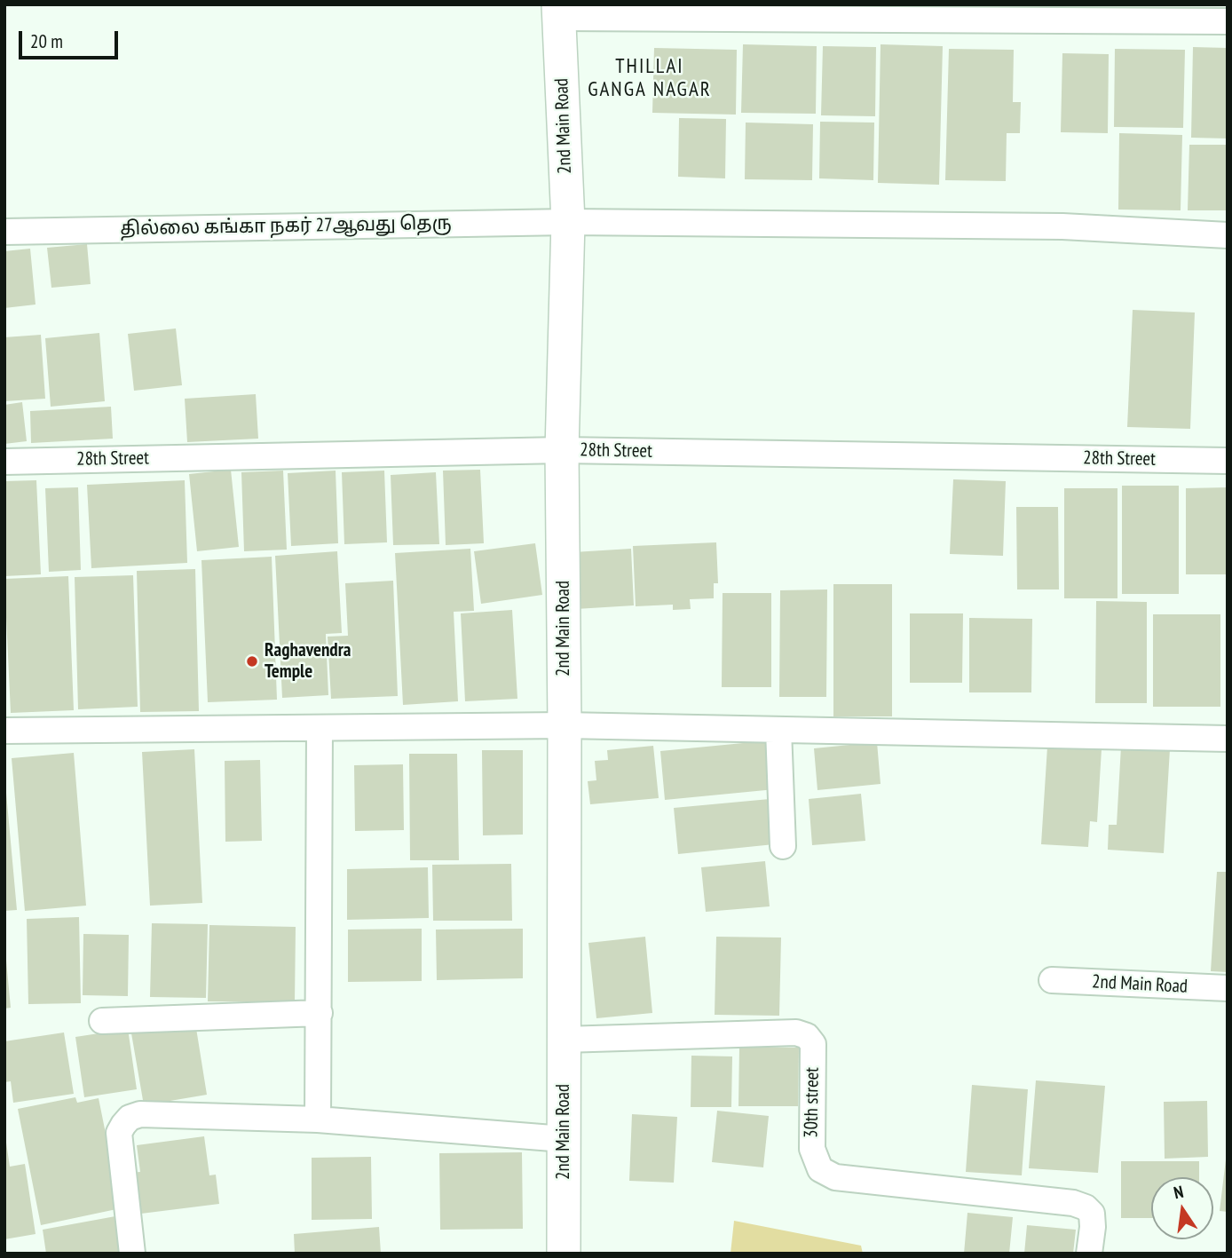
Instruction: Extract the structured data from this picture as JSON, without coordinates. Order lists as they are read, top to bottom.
{
  "streets": {
    "street": [
      "2nd Main Road",
      "தில்லை கங்கா நகர் 27ஆவது தெரு",
      "28th Street",
      "30th street"
    ]
  },
  "crossings": [
    ["2nd Main Road", "தில்லை கங்கா நகர் 27ஆவது தெரு"],
    ["2nd Main Road", "28th Street"],
    ["2nd Main Road", "30th street"]
  ],
  "districts": ["THILLAI GANGA NAGAR"],
  "places": ["Raghavendra Temple"],
  "scale_bar": "20 m",
  "north": "top"
}
